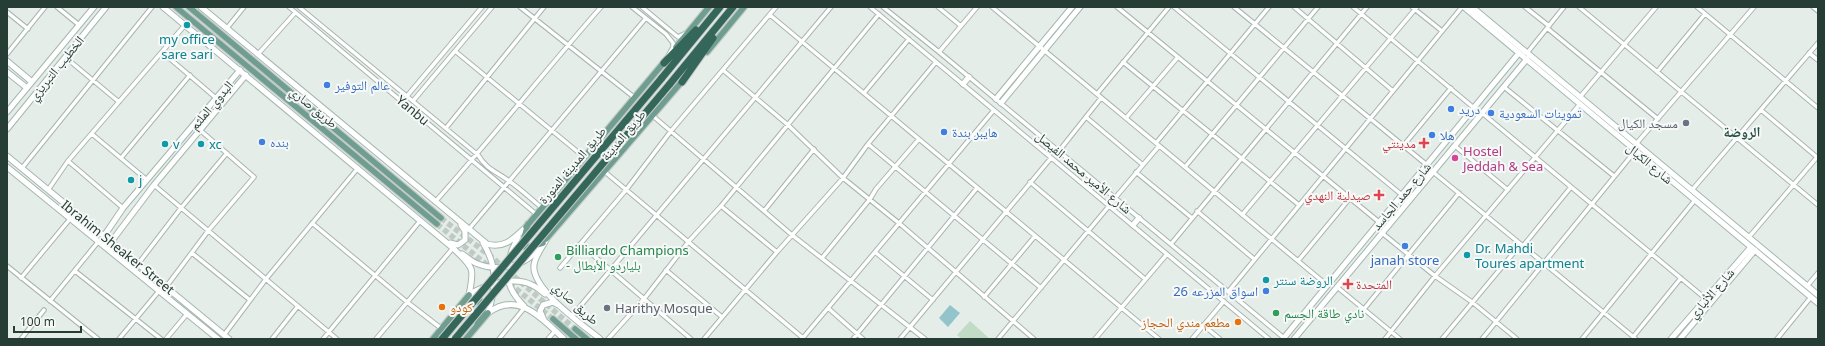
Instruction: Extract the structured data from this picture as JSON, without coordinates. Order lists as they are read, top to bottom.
{
  "streets": {
    "highway": ["طريق المدينة المنورة"],
    "main road": ["طريق صاري", "طريق المدينة"],
    "street": [
      "الخطيب التبريزي",
      "البدوي الملثم",
      "Yanbu",
      "شارع الكيال",
      "شارع الأمير محمد الفيصل",
      "شارع حمد الجاسد",
      "Ibrahim Sheaker Street",
      "شارع الأنباري"
    ]
  },
  "crossings": [
    ["البدوي الملثم", "Ibrahim Sheaker Street"],
    ["طريق صاري", "طريق المدينة"],
    ["Yanbu", "طريق المدينة"],
    ["شارع الكيال", "شارع حمد الجاسد"],
    ["شارع الكيال", "شارع الأنباري"],
    ["شارع الأمير محمد الفيصل", "شارع حمد الجاسد"]
  ],
  "districts": ["الروضة"],
  "places": {
    "other": [
      "my office sare sari",
      "عالم التوفير",
      "دريد",
      "تموينات السعودية",
      "مسجد الكيال",
      "هايبر بندة",
      "هلا",
      "بنده",
      "v",
      "xc",
      "Hostel Jeddah & Sea",
      "j",
      "janah store",
      "Dr. Mahdi Toures apartment",
      "Billiardo Champions - بلياردو الأبطال",
      "الروضة سنتر",
      "اسواق المزرعه 26",
      "كودو",
      "Harithy Mosque",
      "نادي طاقة الجسم",
      "مطعم مندي الحجاز"
    ],
    "health": ["مدينتي", "صيدلية النهدي", "المتحدة"]
  },
  "scale_bar": "100 m"
}
